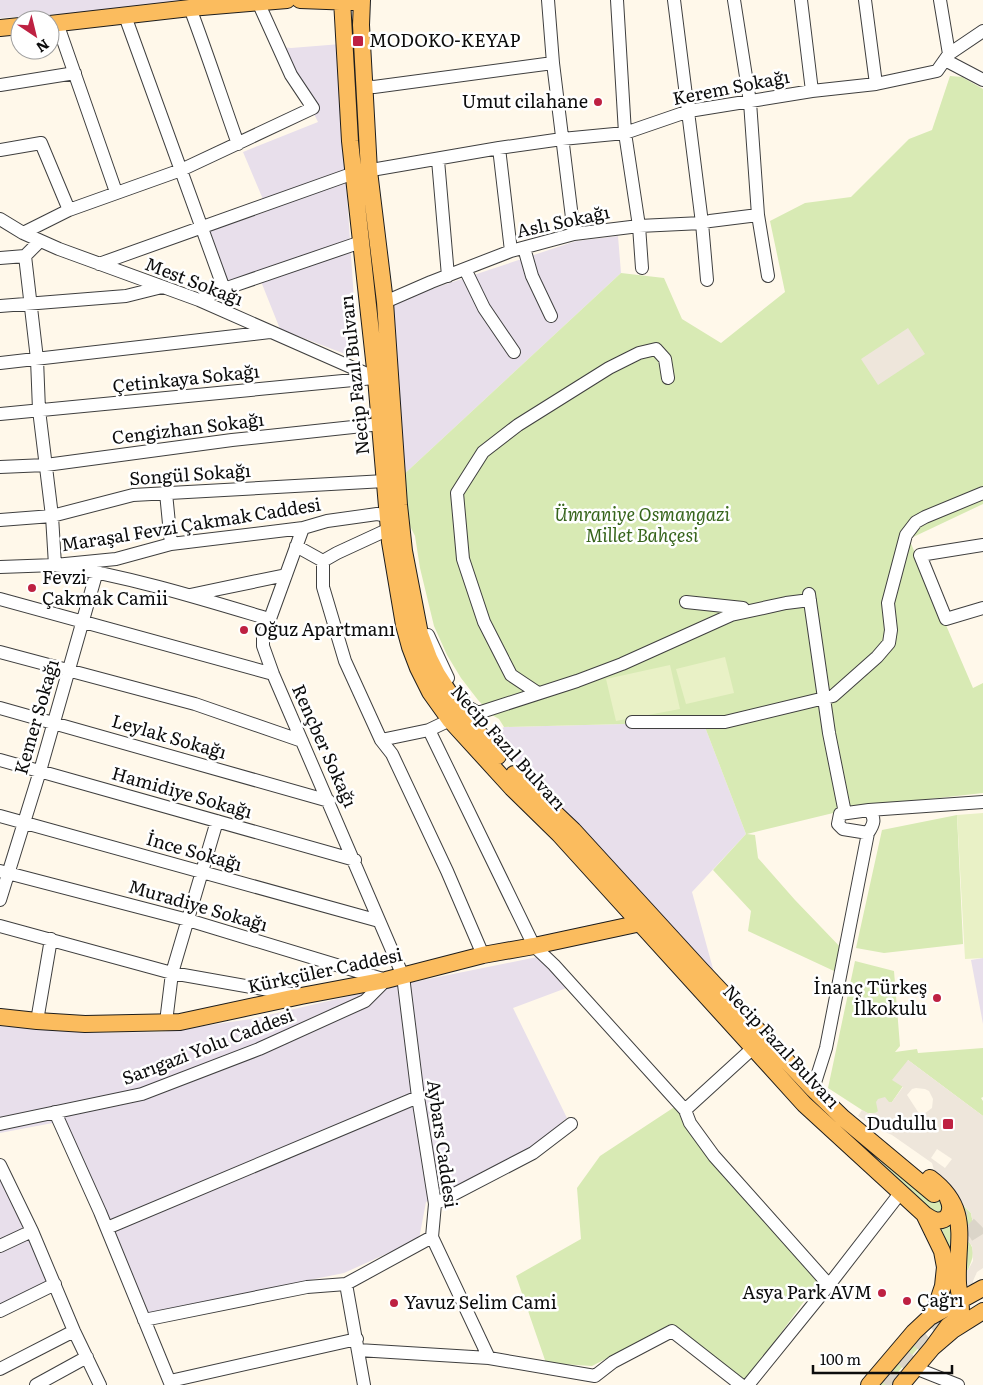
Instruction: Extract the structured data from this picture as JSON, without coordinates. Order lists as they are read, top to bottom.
{
  "streets": {
    "main road": ["Necip Fazıl Bulvarı", "Kürkçüler Caddesi"],
    "street": [
      "Kerem Sokağı",
      "Aslı Sokağı",
      "Mest Sokağı",
      "Çetinkaya Sokağı",
      "Cengizhan Sokağı",
      "Songül Sokağı",
      "Maraşal Fevzi Çakmak Caddesi",
      "Kemer Sokağı",
      "Leylak Sokağı",
      "Rençber Sokağı",
      "Hamidiye Sokağı",
      "İnce Sokağı",
      "Muradiye Sokağı",
      "Sarıgazi Yolu Caddesi",
      "Aybars Caddesi"
    ]
  },
  "crossings": [
    ["Kerem Sokağı", "Mest Sokağı"],
    ["Kerem Sokağı", "Necip Fazıl Bulvarı"],
    ["Aslı Sokağı", "Necip Fazıl Bulvarı"],
    ["Mest Sokağı", "Necip Fazıl Bulvarı"],
    ["Mest Sokağı", "Çetinkaya Sokağı"],
    ["Necip Fazıl Bulvarı", "Çetinkaya Sokağı"],
    ["Necip Fazıl Bulvarı", "Cengizhan Sokağı"],
    ["Necip Fazıl Bulvarı", "Songül Sokağı"],
    ["Necip Fazıl Bulvarı", "Maraşal Fevzi Çakmak Caddesi"],
    ["Necip Fazıl Bulvarı", "Kürkçüler Caddesi"],
    ["Maraşal Fevzi Çakmak Caddesi", "Rençber Sokağı"],
    ["Kemer Sokağı", "Leylak Sokağı"],
    ["Kemer Sokağı", "Hamidiye Sokağı"],
    ["Kemer Sokağı", "İnce Sokağı"],
    ["Kemer Sokağı", "Muradiye Sokağı"],
    ["Leylak Sokağı", "Rençber Sokağı"],
    ["Rençber Sokağı", "Hamidiye Sokağı"],
    ["Rençber Sokağı", "İnce Sokağı"],
    ["Rençber Sokağı", "Kürkçüler Caddesi"],
    ["Rençber Sokağı", "Aybars Caddesi"],
    ["Muradiye Sokağı", "Kürkçüler Caddesi"],
    ["Muradiye Sokağı", "Sarıgazi Yolu Caddesi"],
    ["Kürkçüler Caddesi", "Sarıgazi Yolu Caddesi"],
    ["Kürkçüler Caddesi", "Aybars Caddesi"]
  ],
  "parks": ["Ümraniye Osmangazi Millet Bahçesi"],
  "places": {
    "transit": ["MODOKO-KEYAP", "Dudullu"],
    "other": [
      "Umut cilahane",
      "Fevzi Çakmak Camii",
      "Oğuz Apartmanı",
      "İnanç Türkeş İlkokulu",
      "Asya Park AVM",
      "Çağrı",
      "Yavuz Selim Cami"
    ]
  },
  "scale_bar": "100 m",
  "north": "bottom right"
}
